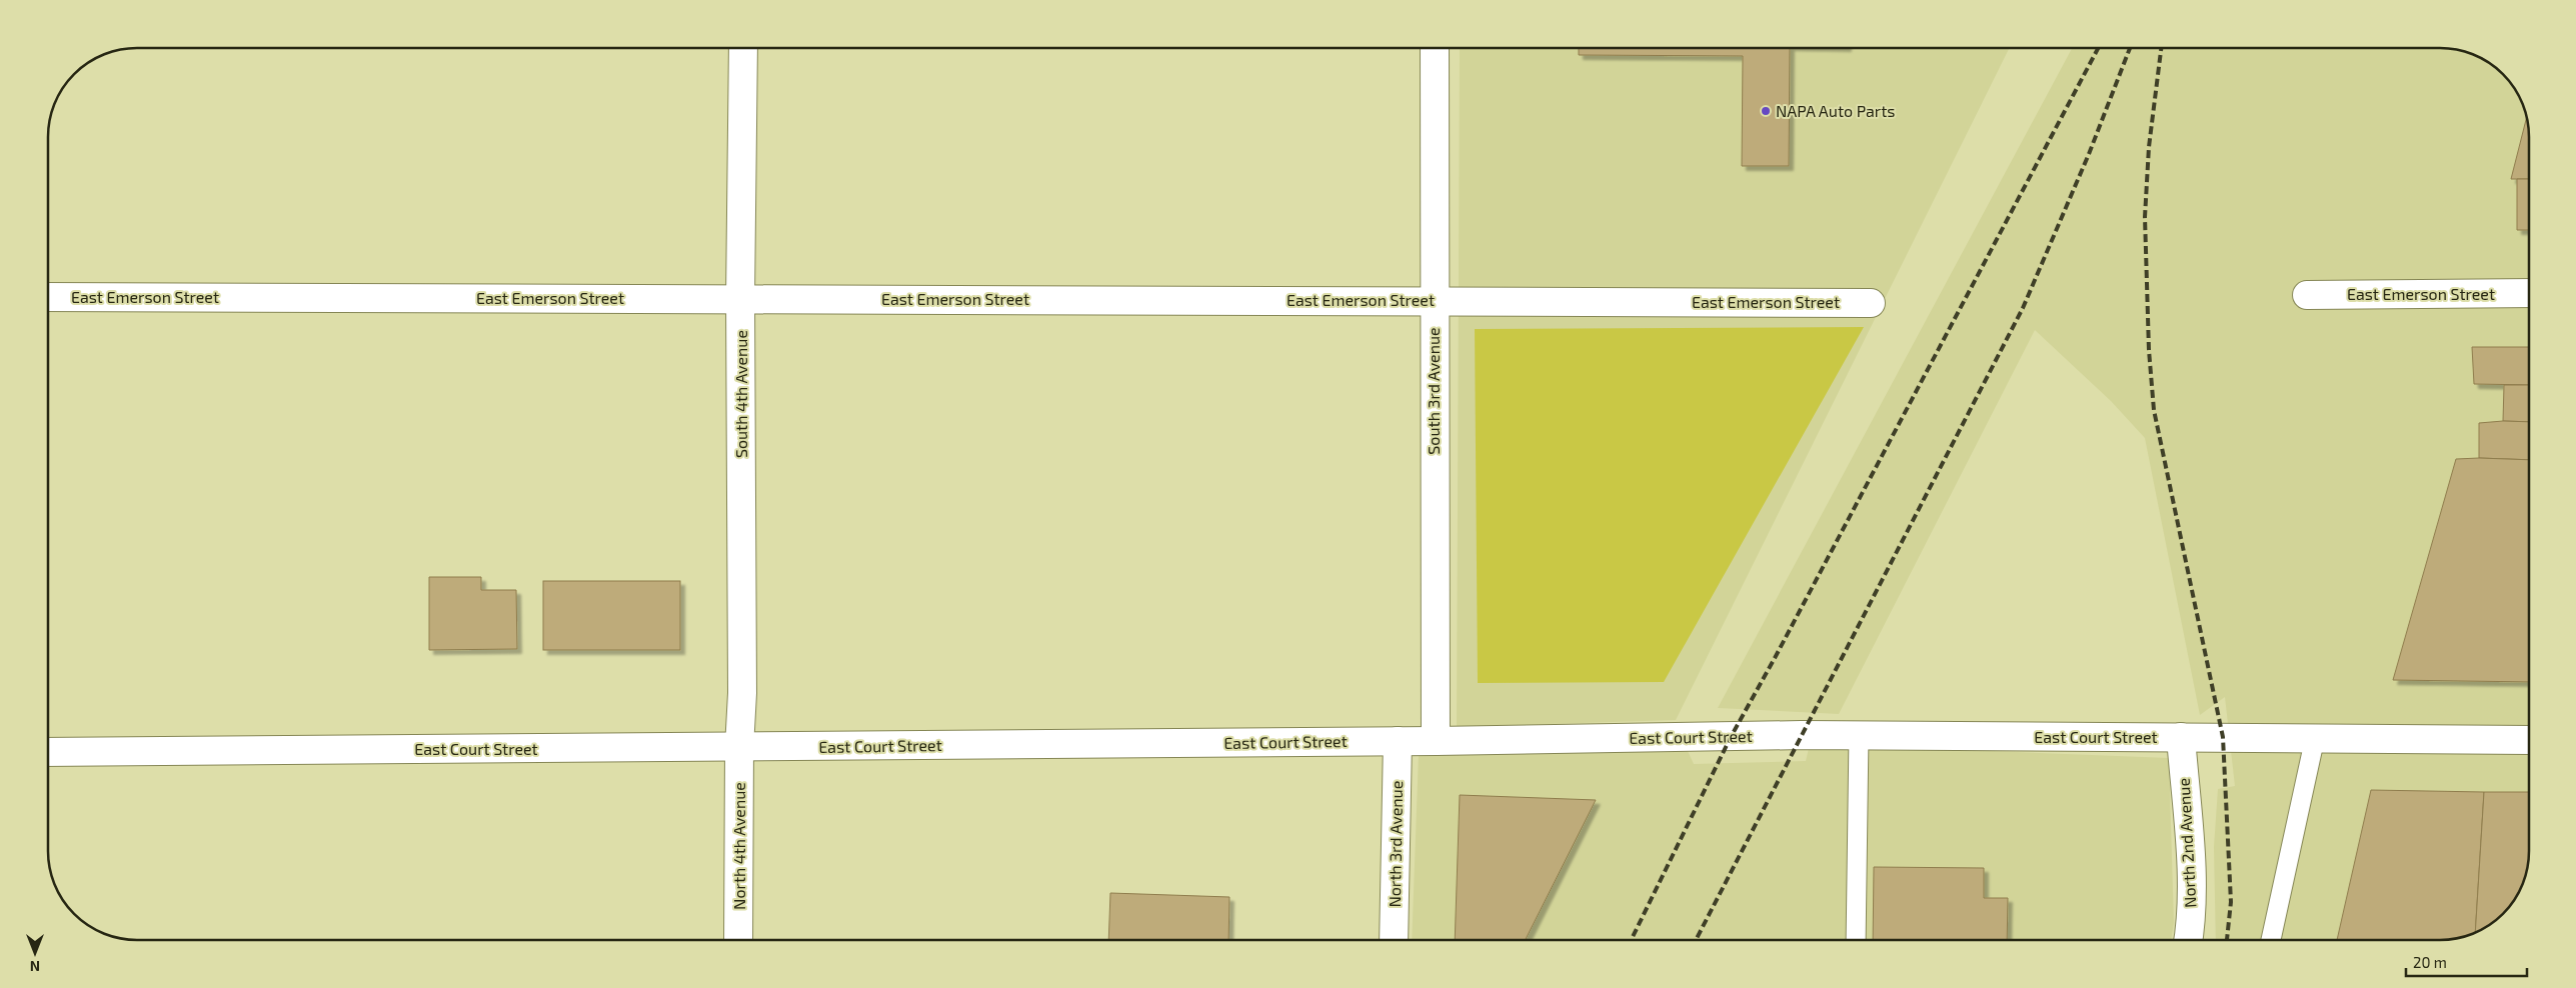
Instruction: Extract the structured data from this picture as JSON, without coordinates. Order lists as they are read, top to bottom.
{
  "streets": {
    "street": [
      "East Emerson Street",
      "South 3rd Avenue",
      "South 4th Avenue",
      "East Court Street",
      "North 2nd Avenue",
      "North 3rd Avenue",
      "North 4th Avenue"
    ]
  },
  "crossings": [
    ["East Emerson Street", "South 3rd Avenue"],
    ["East Emerson Street", "South 4th Avenue"],
    ["South 3rd Avenue", "East Court Street"],
    ["South 4th Avenue", "East Court Street"],
    ["South 4th Avenue", "North 4th Avenue"],
    ["East Court Street", "North 2nd Avenue"],
    ["East Court Street", "North 3rd Avenue"],
    ["East Court Street", "North 4th Avenue"]
  ],
  "places": ["NAPA Auto Parts"],
  "scale_bar": "20 m",
  "north": "bottom"
}
